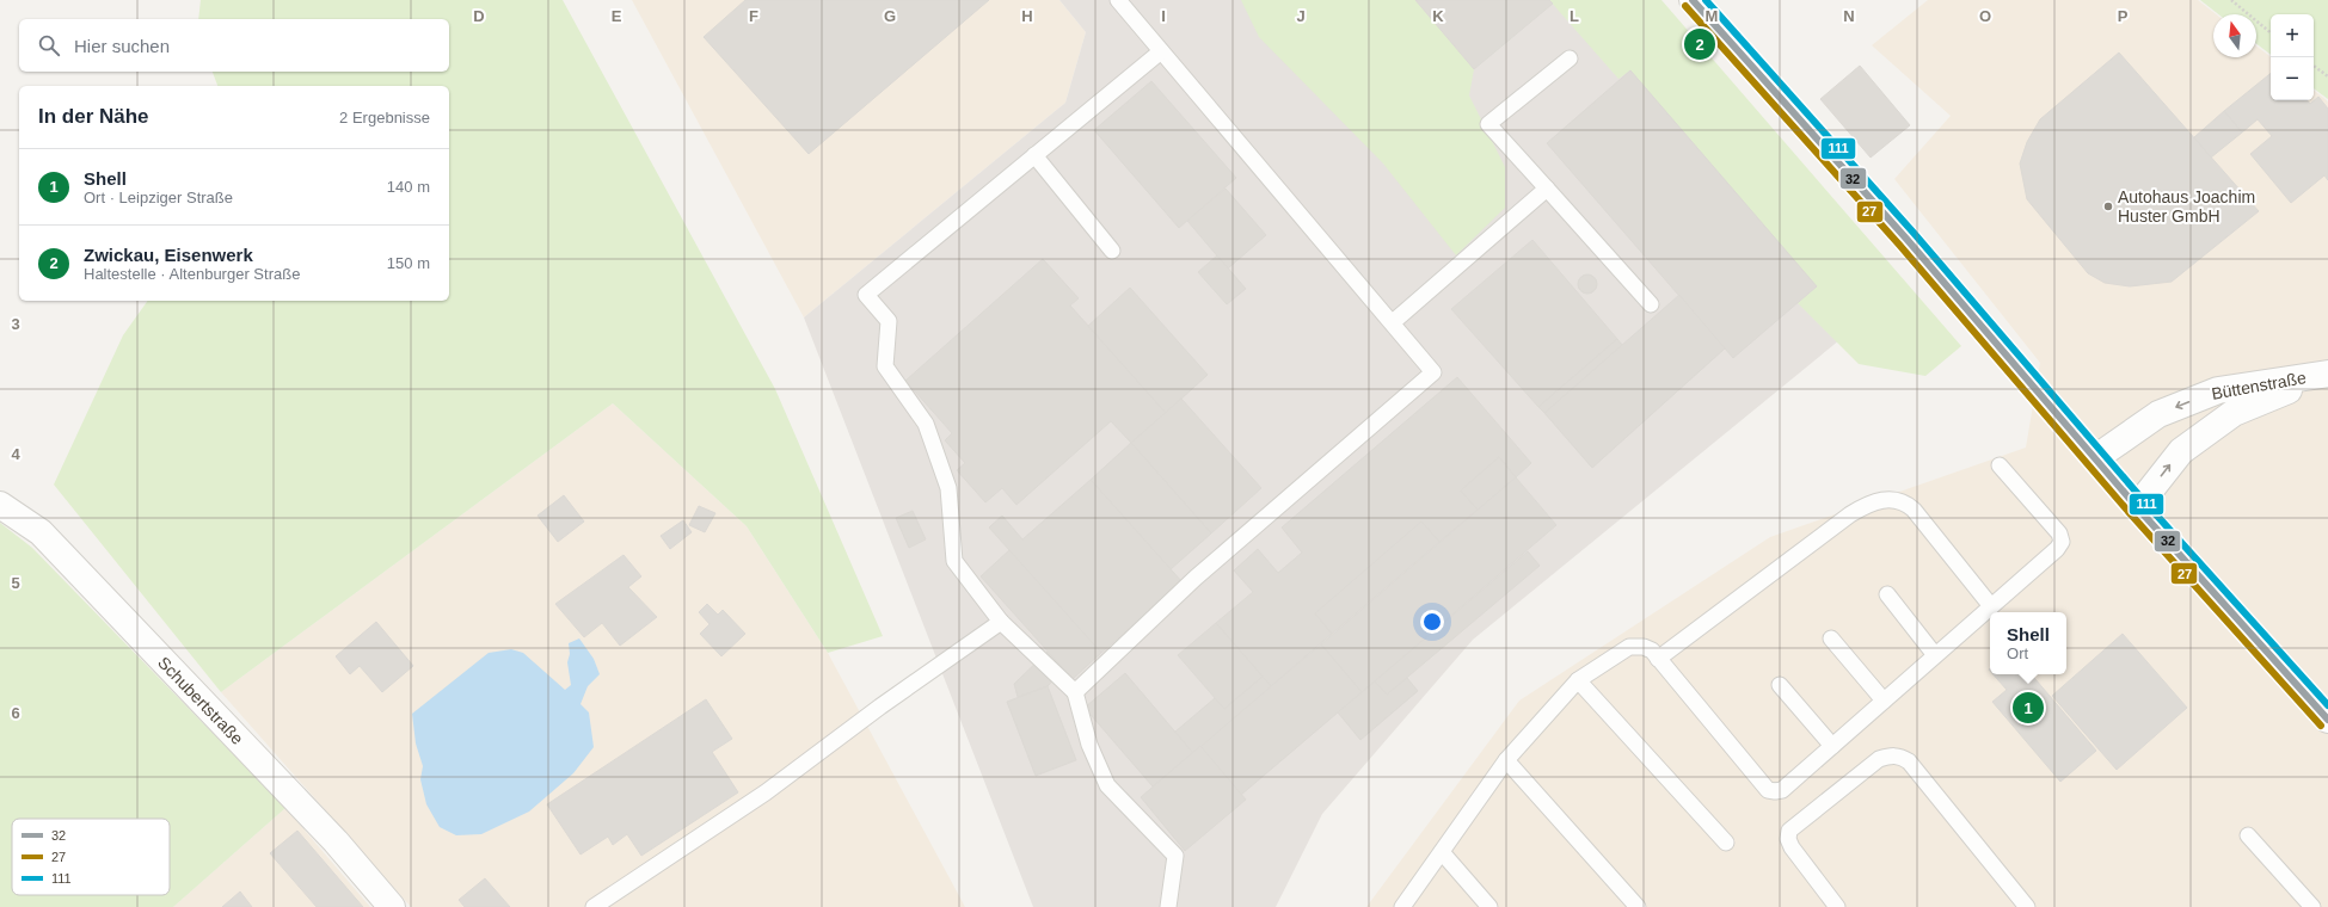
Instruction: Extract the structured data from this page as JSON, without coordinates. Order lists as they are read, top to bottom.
{
  "streets": {
    "street": ["Büttenstraße", "Schubertstraße"]
  },
  "places": ["Autohaus Joachim Huster GmbH"],
  "lines": ["transit line 32", "transit line 111", "transit line 27"],
  "legend": ["32", "27", "111"],
  "north": "top",
  "page": {
    "map_buttons": ["+", "−"],
    "search": "Hier suchen",
    "pins": ["2", "1"],
    "heading": ["In der Nähe", "2 Ergebnisse"],
    "list": [
      {
        "mark": "1",
        "name": "Shell",
        "note": "Ort · Leipziger Straße",
        "value": "140 m"
      },
      {
        "mark": "2",
        "name": "Zwickau, Eisenwerk",
        "note": "Haltestelle · Altenburger Straße",
        "value": "150 m"
      }
    ],
    "popup": ["Shell", "Ort"]
  },
  "grid": {
    "columns": [
      "D",
      "E",
      "F",
      "G",
      "H",
      "I",
      "J",
      "K",
      "L",
      "M",
      "N",
      "O",
      "P"
    ],
    "rows": [
      "3",
      "4",
      "5",
      "6"
    ]
  }
}
